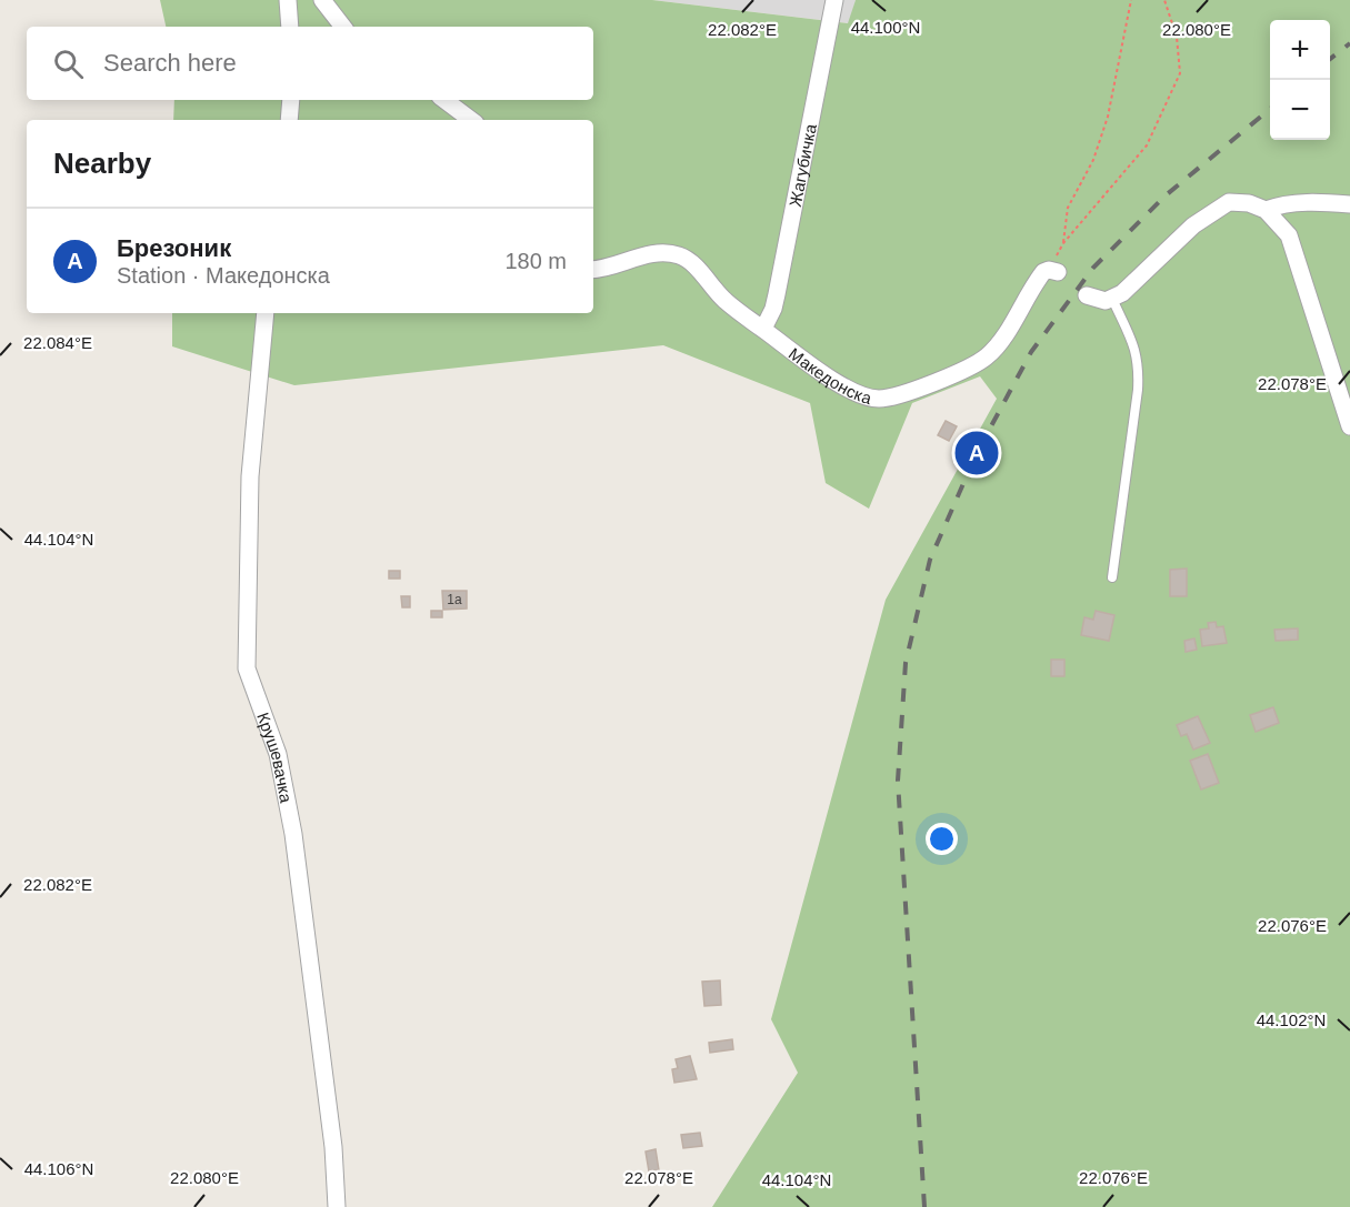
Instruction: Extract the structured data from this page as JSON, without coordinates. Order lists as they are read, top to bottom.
{
  "streets": {
    "street": ["Жагубичка", "Македонска", "Крушевачка"]
  },
  "crossings": [
    ["Жагубичка", "Македонска"]
  ],
  "house_numbers": ["1a"],
  "page": {
    "map_buttons": ["+", "−"],
    "search": "Search here",
    "heading": "Nearby",
    "list": [
      {
        "mark": "A",
        "name": "Брезоник",
        "note": "Station · Македонска",
        "value": "180 m"
      }
    ],
    "pins": "A"
  },
  "coordinates": [
    "44.100°N",
    "22.082°E",
    "22.080°E",
    "22.084°E",
    "22.078°E",
    "44.104°N",
    "22.076°E",
    "44.102°N",
    "44.106°N"
  ]
}
